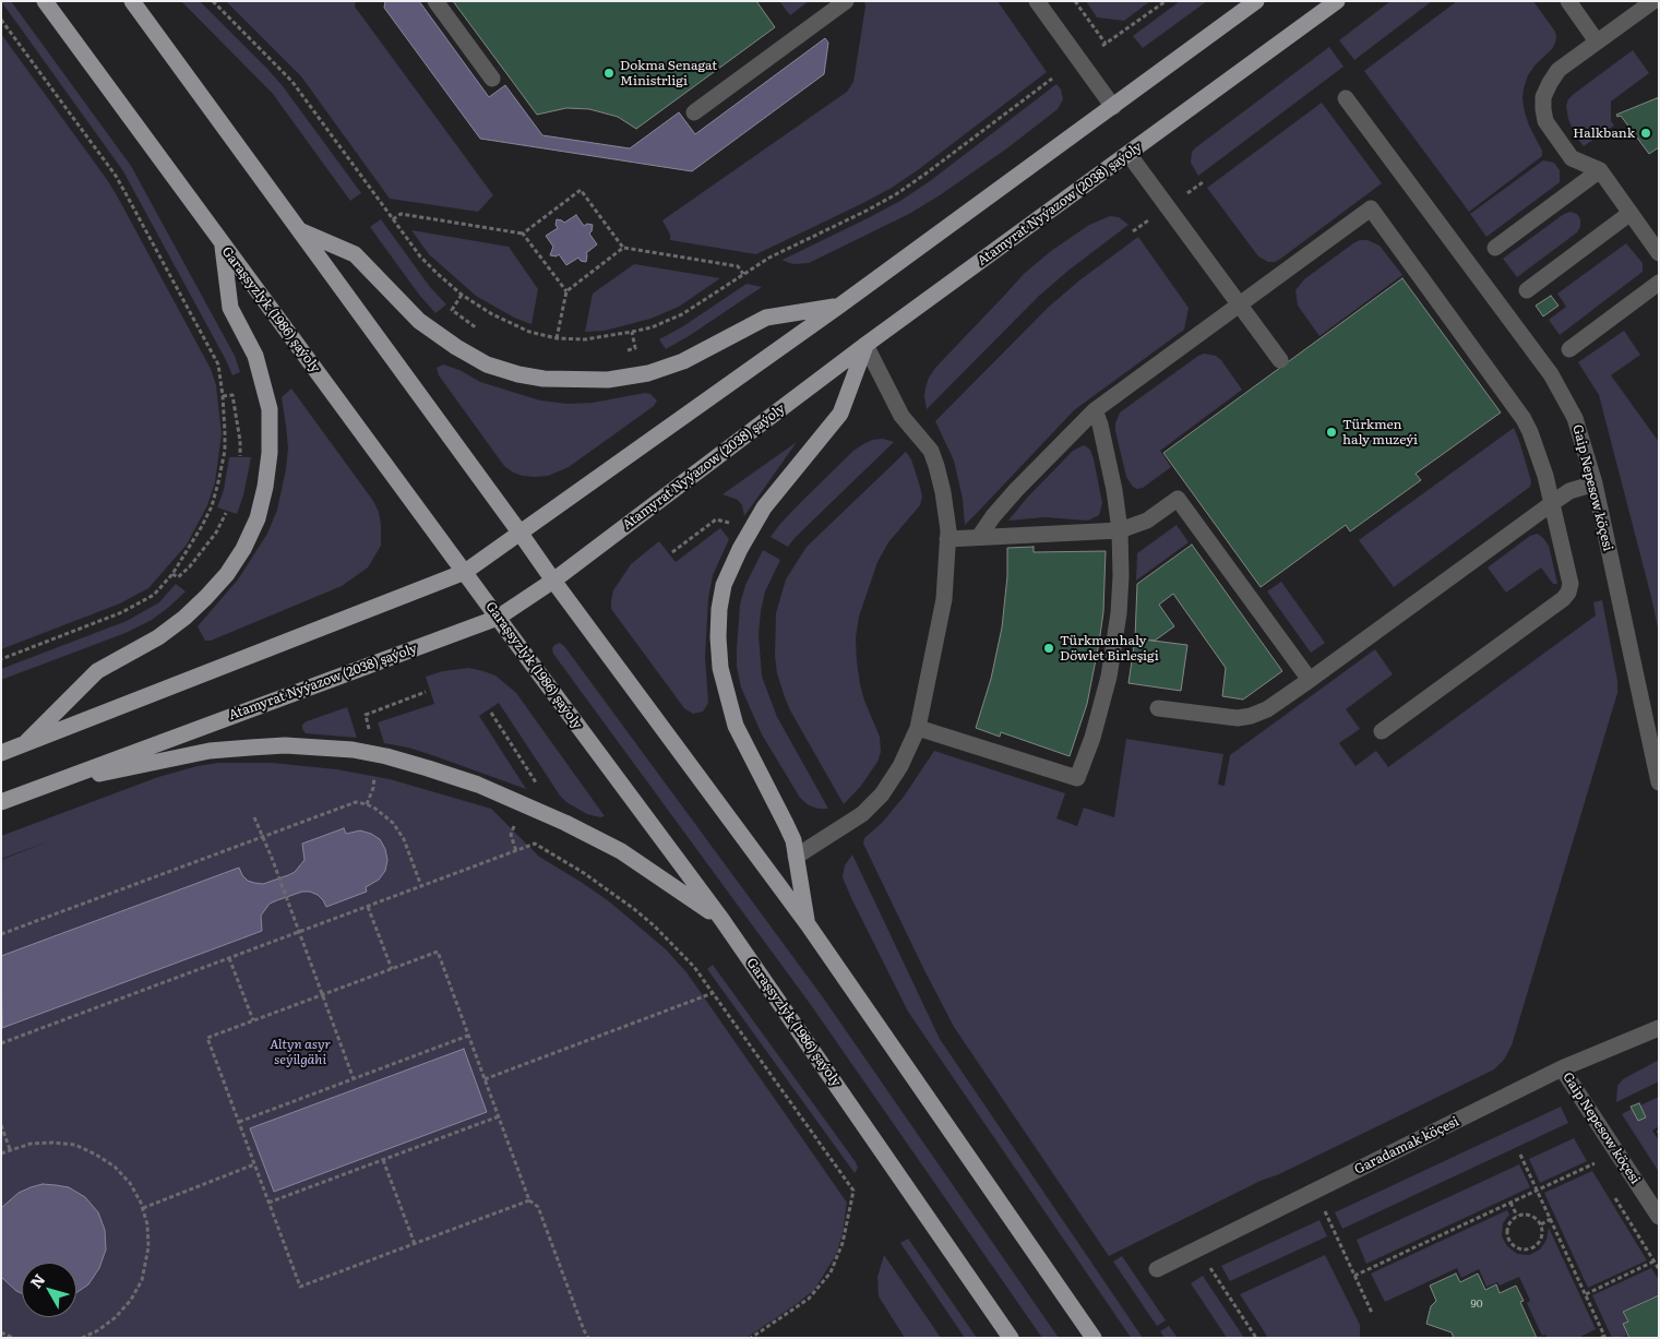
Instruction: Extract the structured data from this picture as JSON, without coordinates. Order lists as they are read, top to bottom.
{
  "streets": {
    "main road": ["Atamyrat Nyýazow (2038) şaýoly", "Garaşsyzlyk (1986) şaýoly"],
    "street": ["Gaip Nepesow köçesi", "Garadamak köçesi"]
  },
  "crossings": [
    ["Atamyrat Nyýazow (2038) şaýoly", "Garaşsyzlyk (1986) şaýoly"],
    ["Gaip Nepesow köçesi", "Garadamak köçesi"]
  ],
  "parks": ["Altyn asyr seýilgähi"],
  "places": [
    "Dokma Senagat Ministrligi",
    "Halkbank",
    "Türkmen haly muzeýi",
    "Türkmenhaly Döwlet Birleşigi"
  ],
  "house_numbers": ["90"],
  "north": "top left"
}
